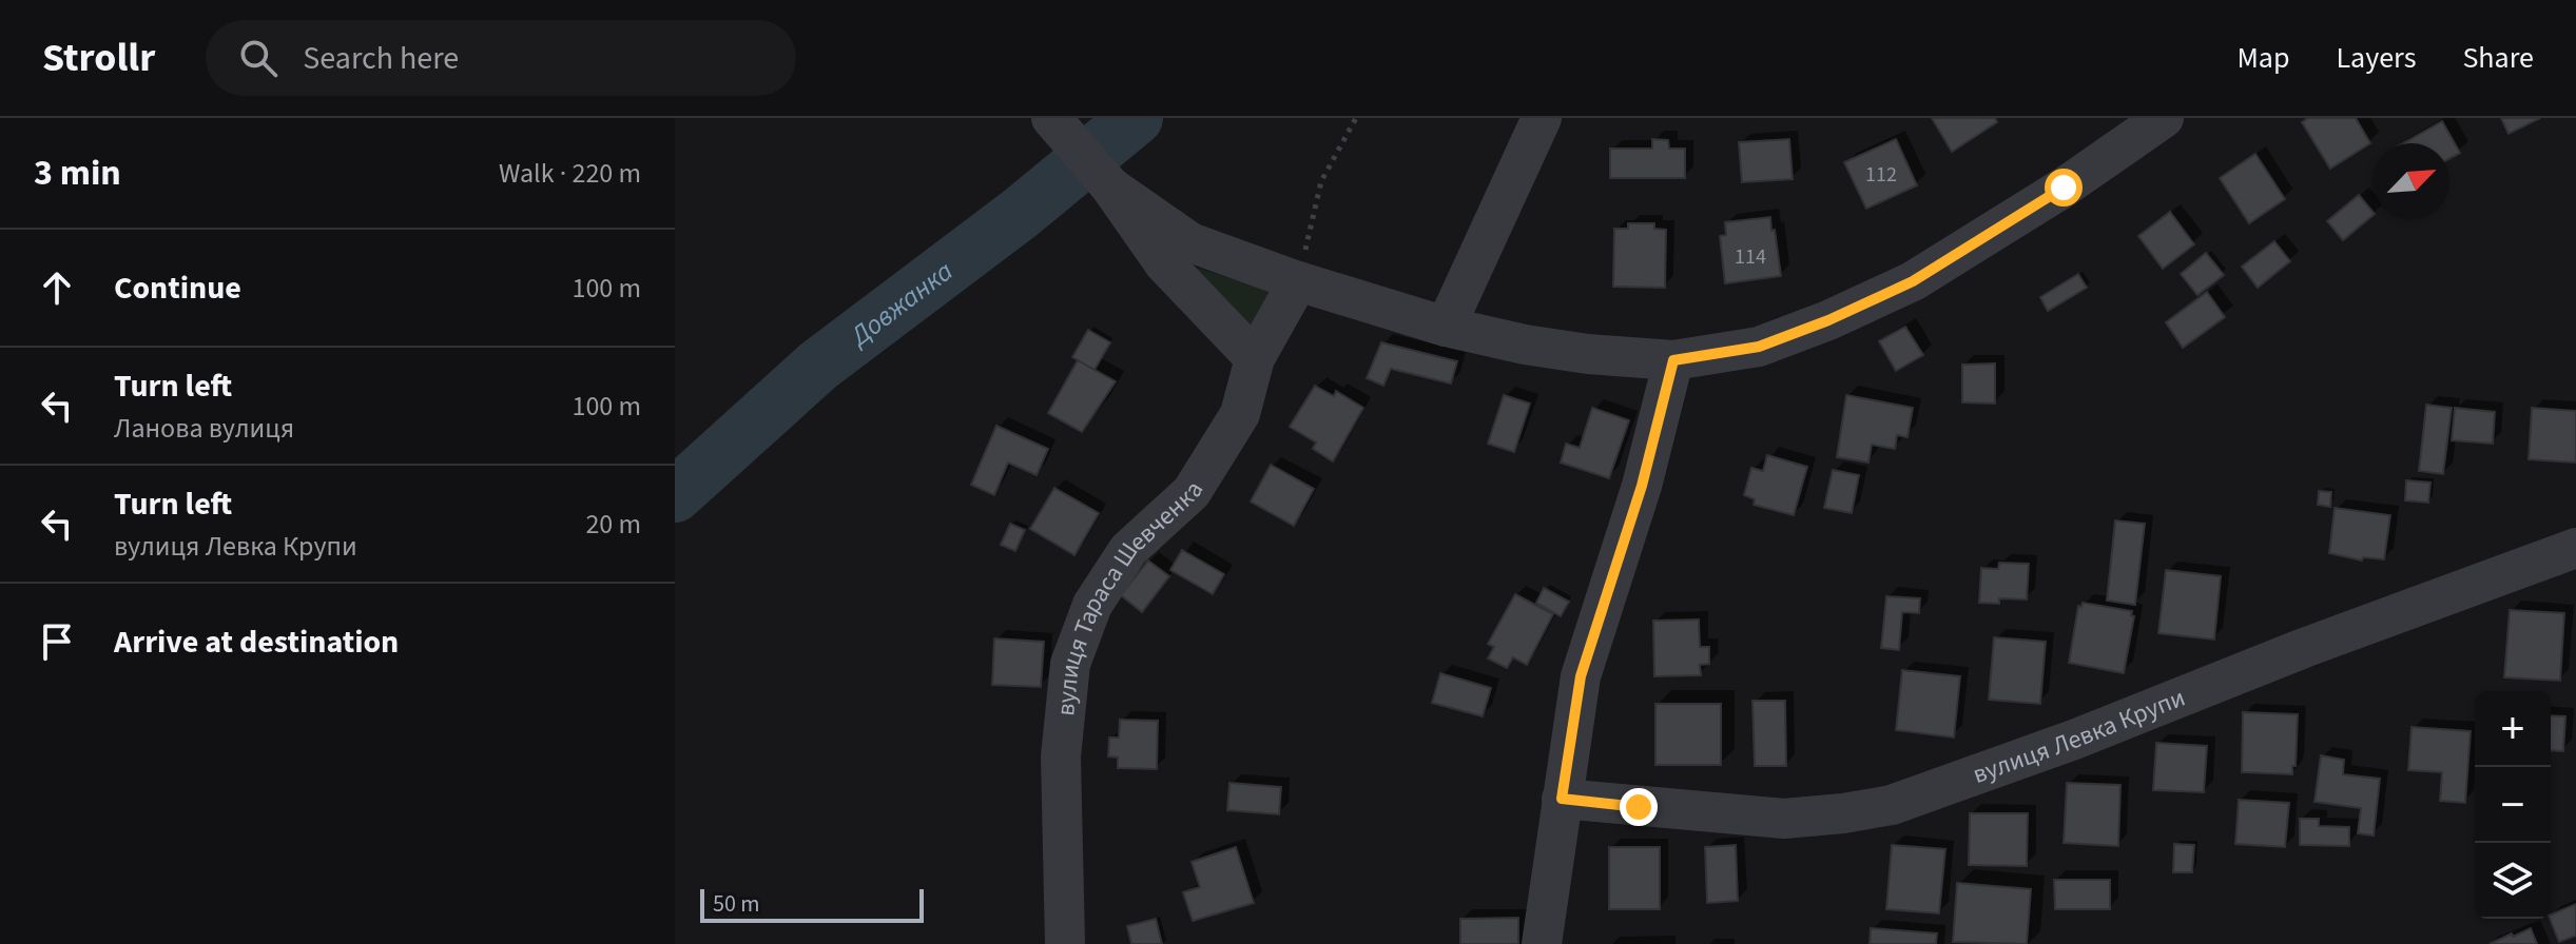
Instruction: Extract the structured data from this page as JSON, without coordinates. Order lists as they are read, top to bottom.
{
  "streets": {
    "street": ["вулиця Тараса Шевченка", "вулиця Левка Крупи"]
  },
  "water": ["Довжанка"],
  "house_numbers": ["112", "114"],
  "scale_bar": "50 m",
  "north": "top right",
  "page": {
    "header": "Strollr",
    "search": "Search here",
    "nav": ["Map", "Layers", "Share"],
    "heading": ["3 min", "Walk · 220 m"],
    "list": [
      ["Continue", "100 m"],
      ["Turn left", "Ланова вулиця", "100 m"],
      ["Turn left", "вулиця Левка Крупи", "20 m"],
      "Arrive at destination"
    ],
    "map_buttons": ["+", "−"],
    "scale": "50 m"
  }
}
